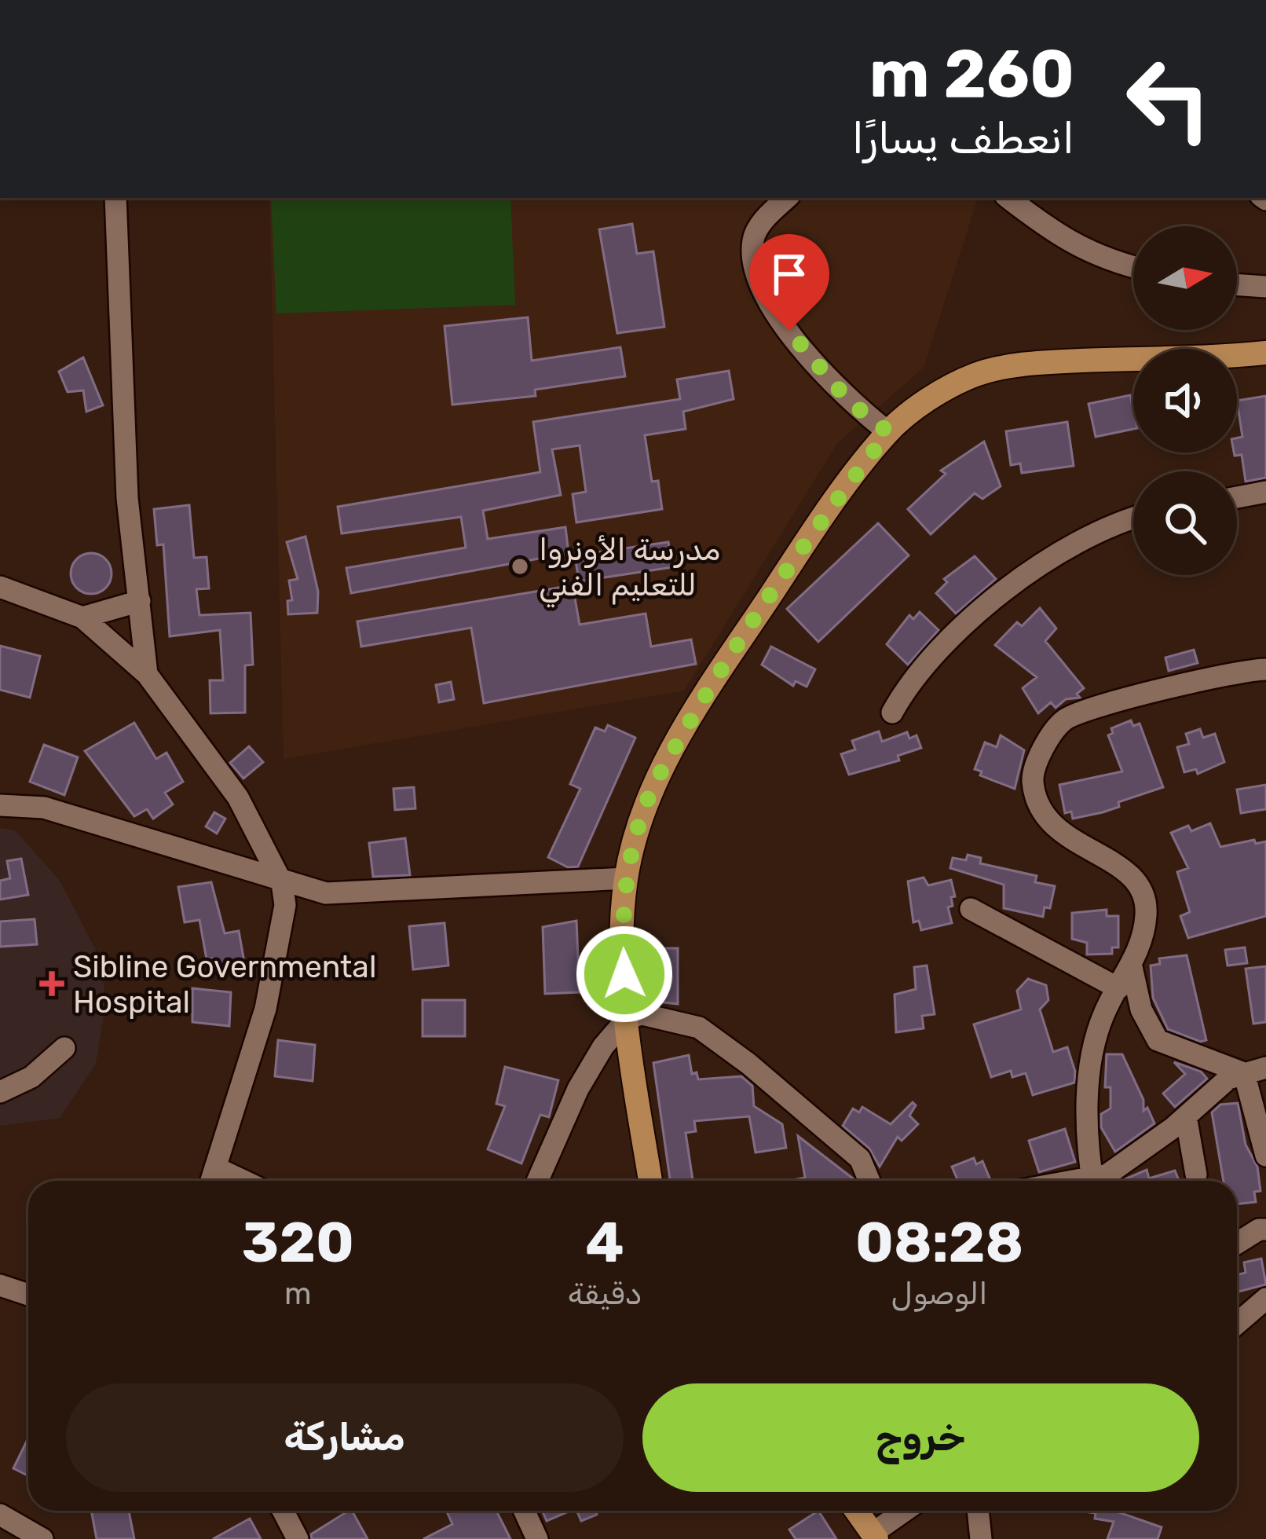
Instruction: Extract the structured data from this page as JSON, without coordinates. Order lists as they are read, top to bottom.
{
  "places": {
    "other": ["مدرسة الأونروا للتعليم الفني"],
    "health": ["Sibline Governmental Hospital"]
  },
  "north": "right",
  "page": {
    "turn": ["260 m", "انعطف يسارًا"],
    "eta": [
      "08:28",
      "الوصول",
      "4",
      "دقيقة",
      "320",
      "m"
    ],
    "buttons": ["خروج", "مشاركة"]
  }
}
